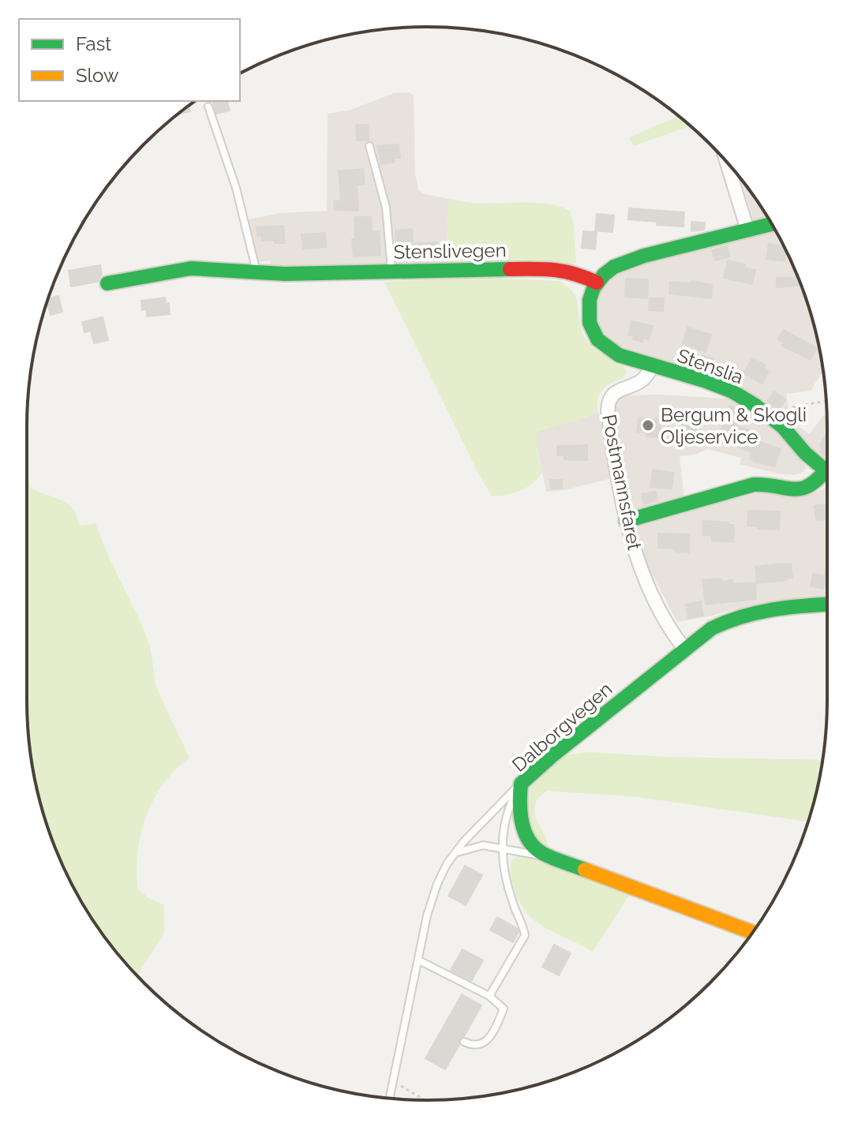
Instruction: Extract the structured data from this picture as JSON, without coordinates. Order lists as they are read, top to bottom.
{
  "streets": {
    "street": [
      "Stenslivegen",
      "Stenslia",
      "Postmannsfaret",
      "Dalborgvegen"
    ]
  },
  "crossings": [
    ["Stenslivegen", "Stenslia"],
    ["Stenslia", "Postmannsfaret"],
    ["Postmannsfaret", "Dalborgvegen"]
  ],
  "places": ["Bergum & Skogli Oljeservice"],
  "legend": ["Fast", "Slow"]
}
